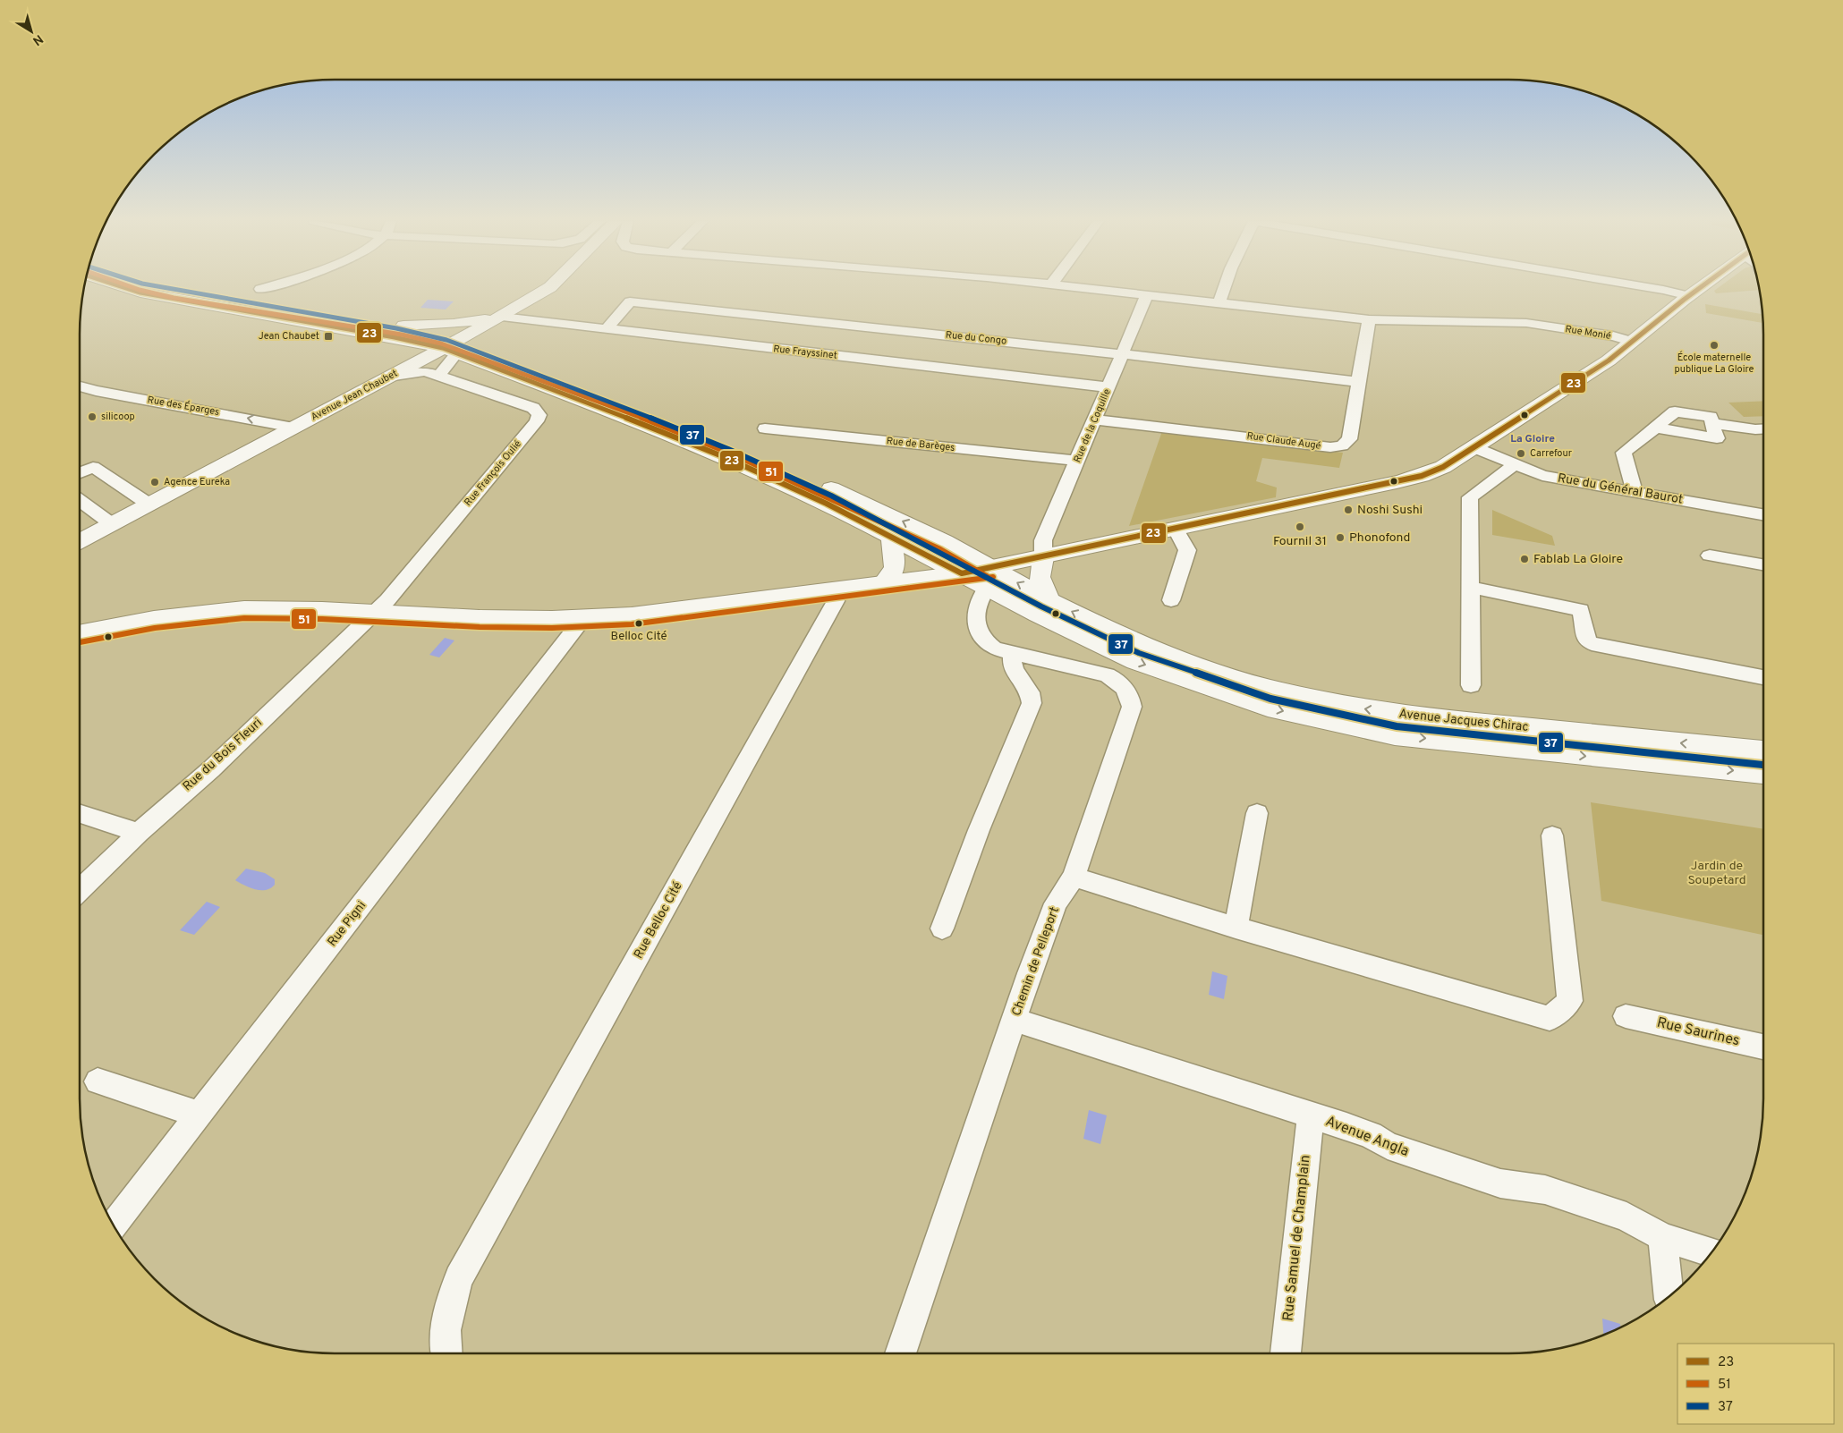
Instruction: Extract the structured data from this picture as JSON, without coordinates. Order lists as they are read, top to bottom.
{
  "streets": {
    "main road": ["Avenue Jean Chaubet", "Avenue Jacques Chirac"],
    "street": [
      "Rue Monié",
      "Rue du Congo",
      "Rue Frayssinet",
      "Rue des Éparges",
      "Rue de la Coquille",
      "Rue Claude Augé",
      "Rue de Barèges",
      "Rue François Oulié",
      "Rue du Général Baurot",
      "Rue du Bois Fleuri",
      "Rue Belloc Cité",
      "Rue Pigni",
      "Chemin de Pelleport",
      "Rue Saurines",
      "Avenue Angla",
      "Rue Samuel de Champlain"
    ]
  },
  "crossings": [
    ["Rue Monié", "Rue de la Coquille"],
    ["Rue Monié", "Rue Claude Augé"],
    ["Rue du Congo", "Rue Frayssinet"],
    ["Rue du Congo", "Rue de la Coquille"],
    ["Rue du Congo", "Rue Claude Augé"],
    ["Rue Frayssinet", "Avenue Jean Chaubet"],
    ["Rue Frayssinet", "Rue de la Coquille"],
    ["Avenue Jean Chaubet", "Rue des Éparges"],
    ["Avenue Jean Chaubet", "Rue François Oulié"],
    ["Avenue Jean Chaubet", "Avenue Jacques Chirac"],
    ["Rue de la Coquille", "Rue Claude Augé"],
    ["Rue de la Coquille", "Rue de Barèges"],
    ["Rue François Oulié", "Rue du Bois Fleuri"],
    ["Avenue Jacques Chirac", "Chemin de Pelleport"],
    ["Chemin de Pelleport", "Avenue Angla"],
    ["Avenue Angla", "Rue Samuel de Champlain"]
  ],
  "districts": ["La Gloire"],
  "parks": ["Jardin de Soupetard"],
  "places": {
    "transit": ["Jean Chaubet"],
    "other": [
      "École maternelle publique La Gloire",
      "silicoop",
      "Carrefour",
      "Agence Eureka",
      "Noshi Sushi",
      "Fournil 31",
      "Phonofond",
      "Fablab La Gloire",
      "Belloc Cité"
    ]
  },
  "lines": ["transit line 23", "transit line 51", "transit line 37"],
  "legend": ["23", "51", "37"],
  "north": "bottom right"
}
